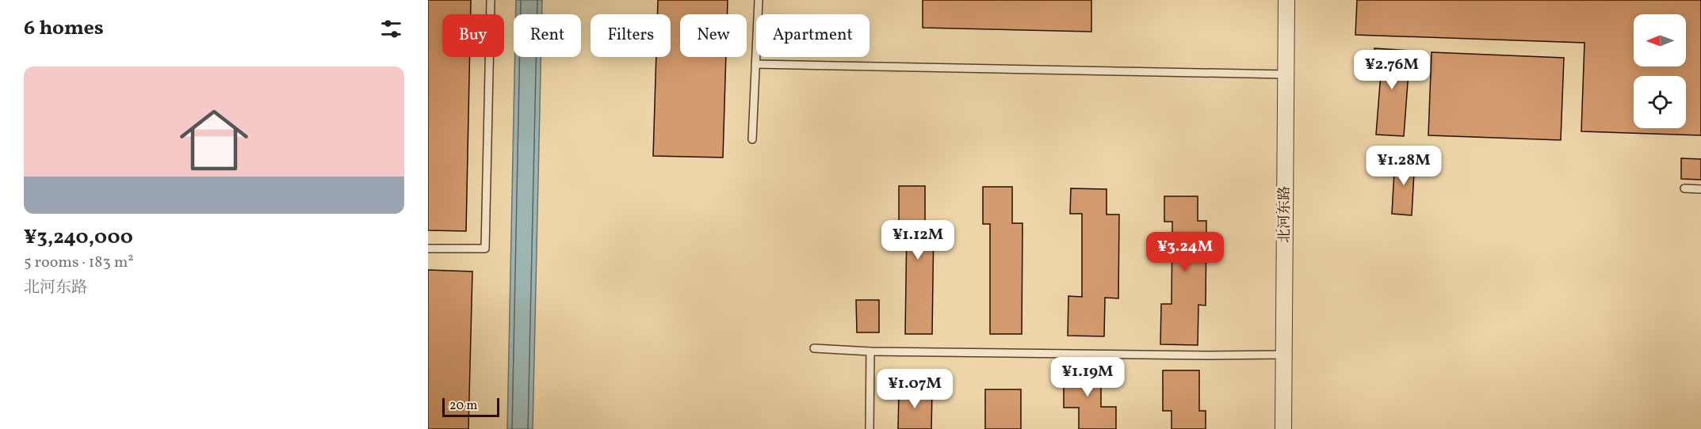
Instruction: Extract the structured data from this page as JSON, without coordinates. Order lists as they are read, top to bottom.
{
  "streets": {
    "street": ["北河东路"]
  },
  "scale_bar": "20 m",
  "north": "left",
  "page": {
    "heading": "6 homes",
    "chip": [
      "Buy",
      "Rent",
      "Filters",
      "New",
      "Apartment"
    ],
    "price": [
      "¥2.76M",
      "¥1.28M",
      "¥1.12M",
      "¥3.24M",
      "¥1.19M",
      "¥1.07M"
    ],
    "list": [
      {
        "name": "¥3,240,000",
        "note": "5 rooms · 183 m² · 北河东路"
      }
    ],
    "scale": "20 m"
  }
}
